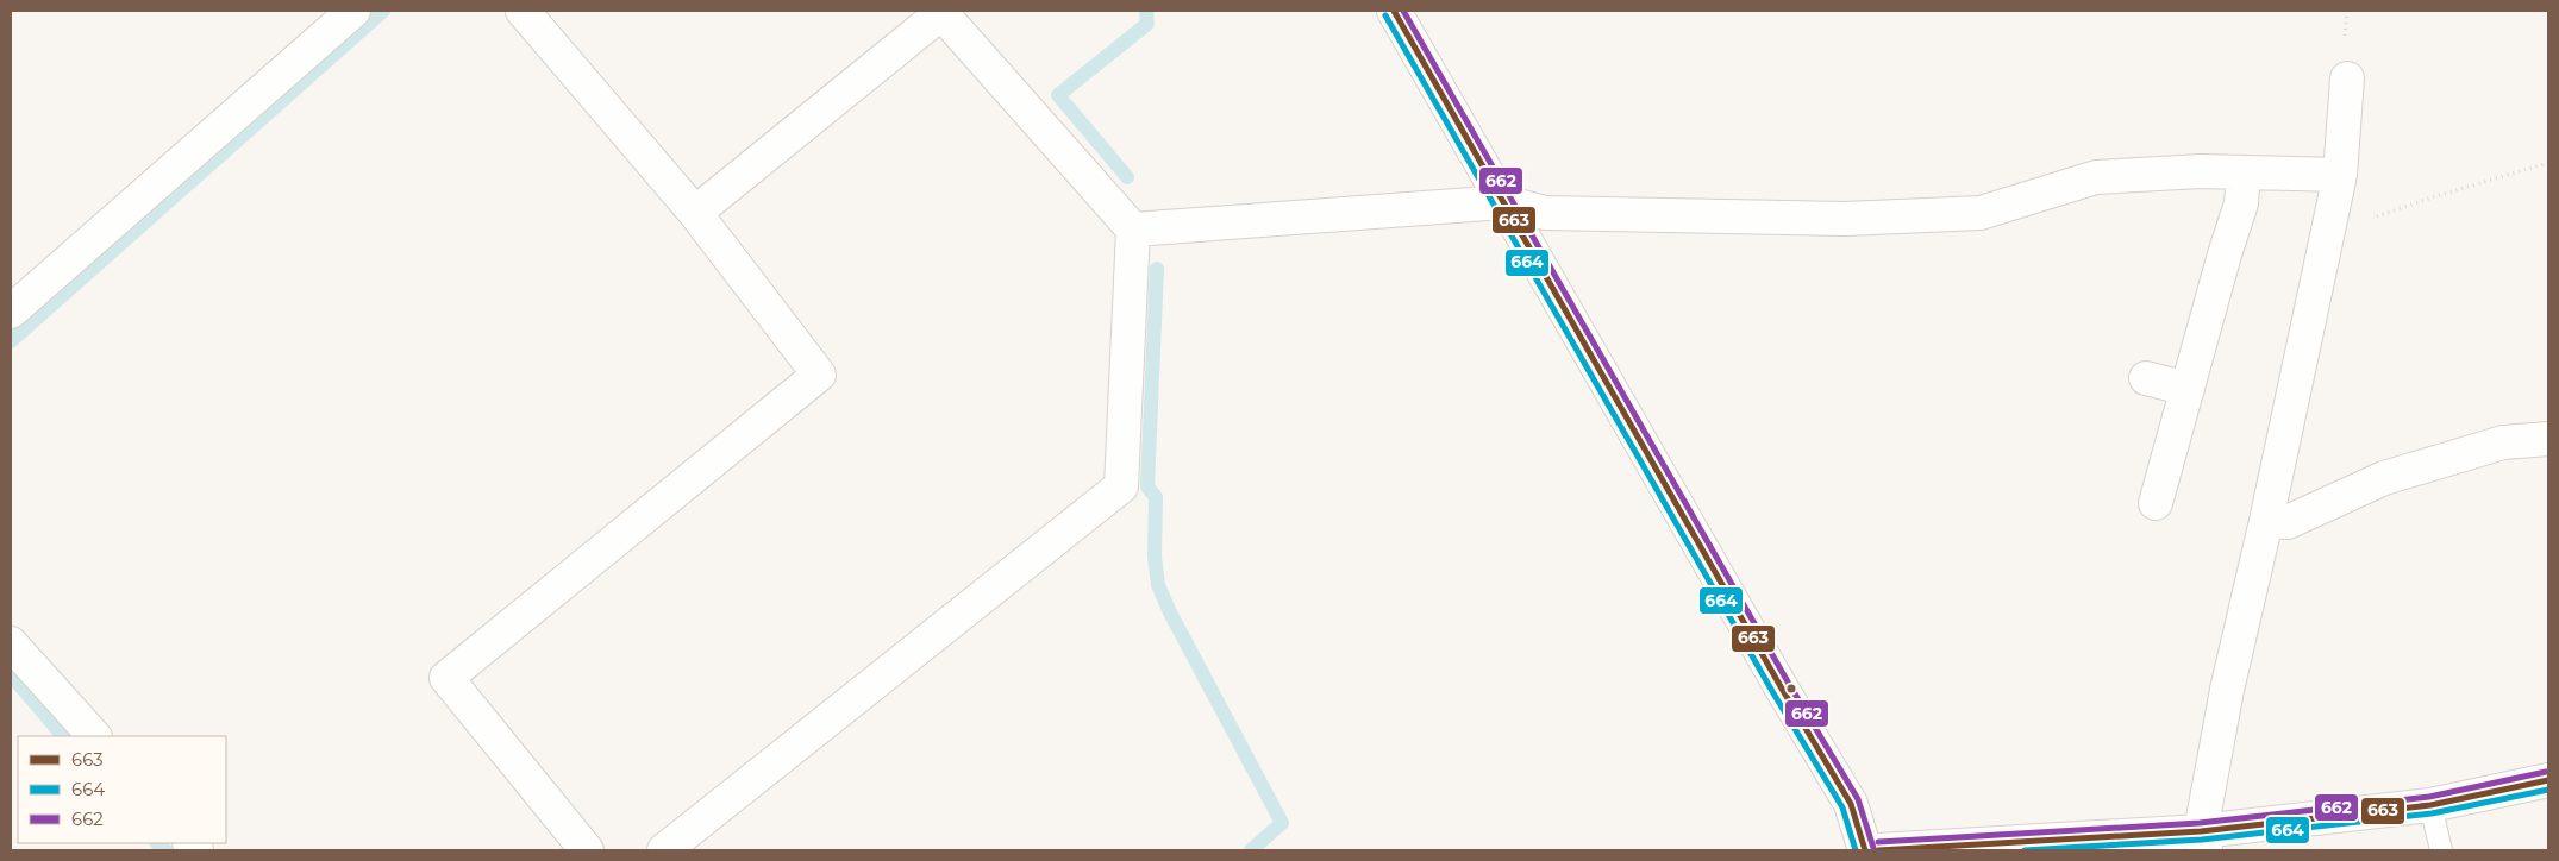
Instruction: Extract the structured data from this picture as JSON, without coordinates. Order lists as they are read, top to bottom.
{
  "lines": ["transit line 663", "transit line 662", "transit line 664"],
  "legend": ["663", "664", "662"]
}
